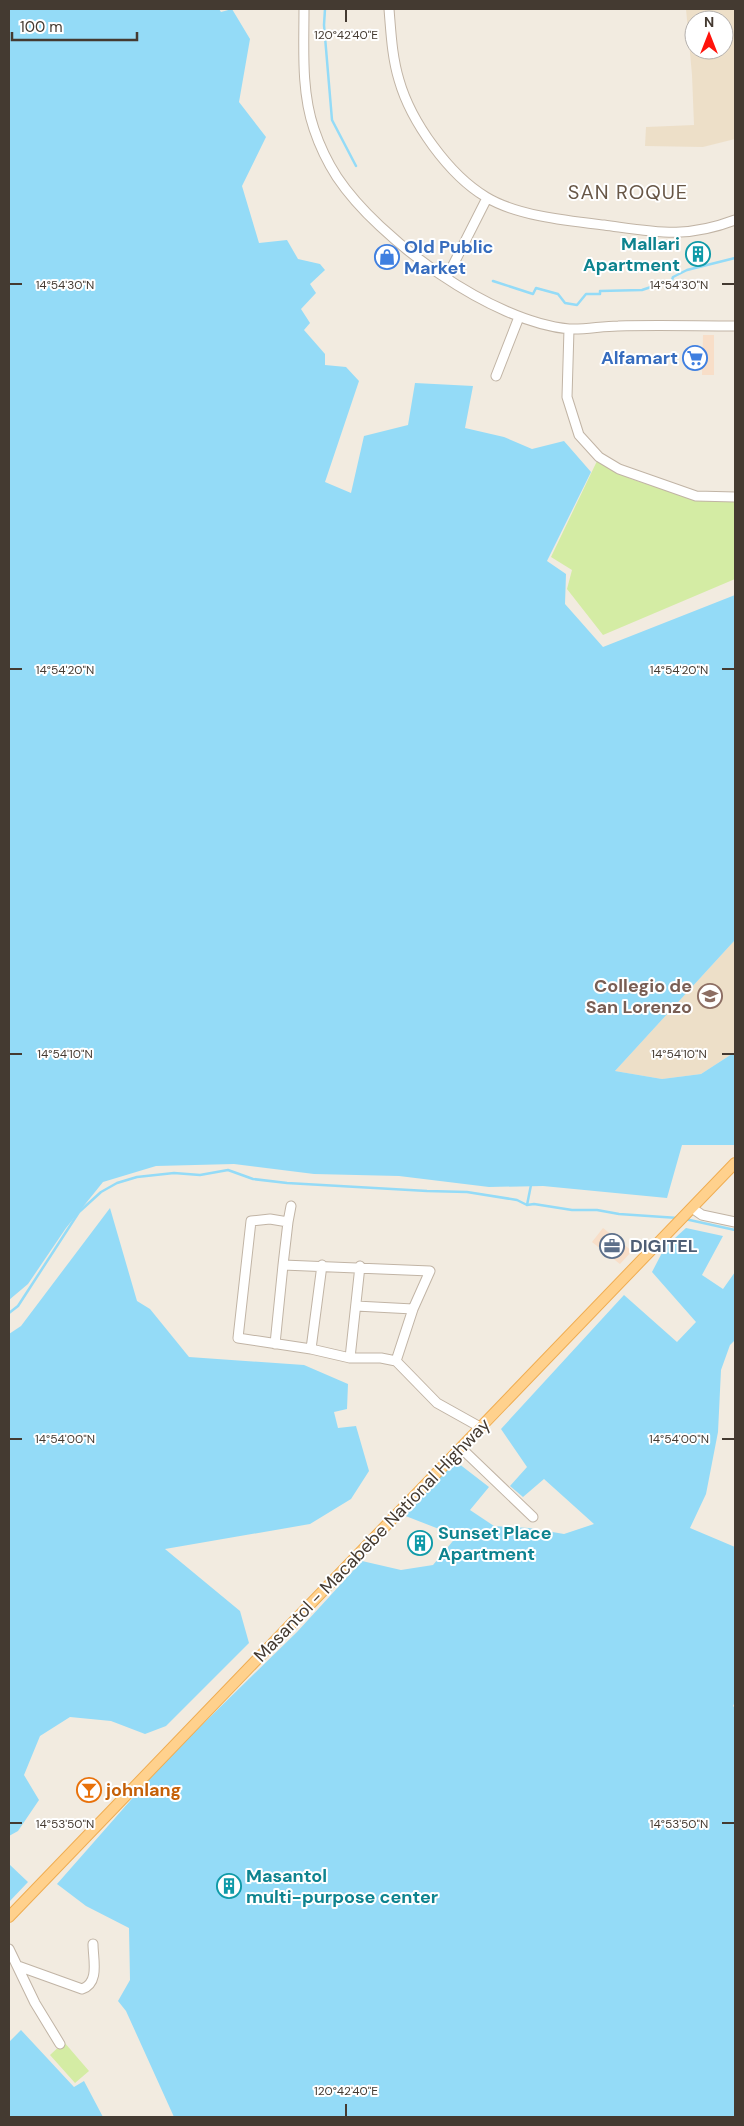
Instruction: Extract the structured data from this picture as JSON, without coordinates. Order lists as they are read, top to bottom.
{
  "streets": {
    "main road": ["Masantol - Macabebe National Highway"]
  },
  "districts": ["SAN ROQUE"],
  "places": {
    "building": ["Mallari Apartment", "Sunset Place Apartment", "Masantol multi-purpose center"],
    "shop": ["Old Public Market"],
    "supermarket": ["Alfamart"],
    "school or university": ["Collegio de San Lorenzo"],
    "office": ["DIGITEL"],
    "bar": ["johnlang"]
  },
  "scale_bar": "100 m",
  "north": "top",
  "coordinates": [
    "120°42'40\"E",
    "14°54'30\"N",
    "14°54'20\"N",
    "14°54'10\"N",
    "14°54'00\"N",
    "14°53'50\"N"
  ]
}
